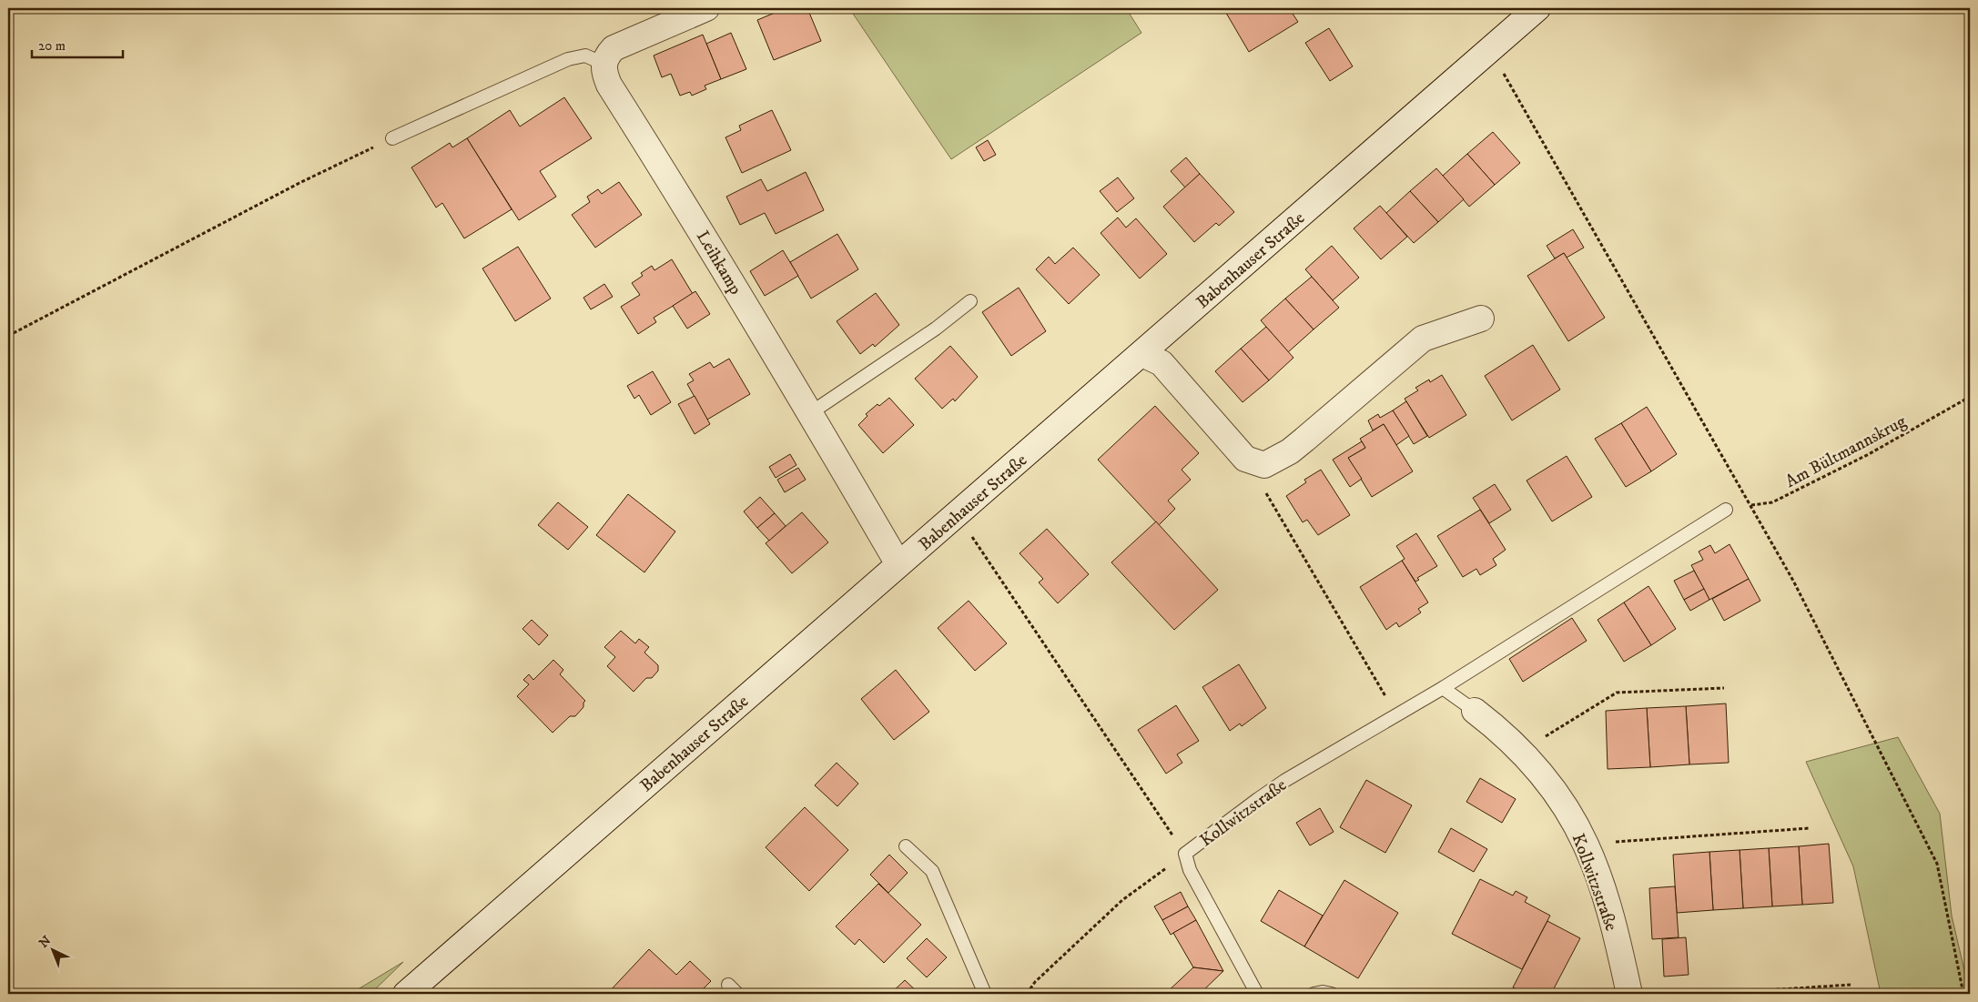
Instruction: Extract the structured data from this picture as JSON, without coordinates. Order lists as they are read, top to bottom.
{
  "streets": {
    "main road": ["Babenhauser Straße", "Leihkamp", "Kollwitzstraße"],
    "path": ["Am Bültmannskrug"]
  },
  "crossings": [
    ["Babenhauser Straße", "Leihkamp"],
    ["Am Bültmannskrug", "Kollwitzstraße"]
  ],
  "scale_bar": "20 m",
  "north": "top left"
}
